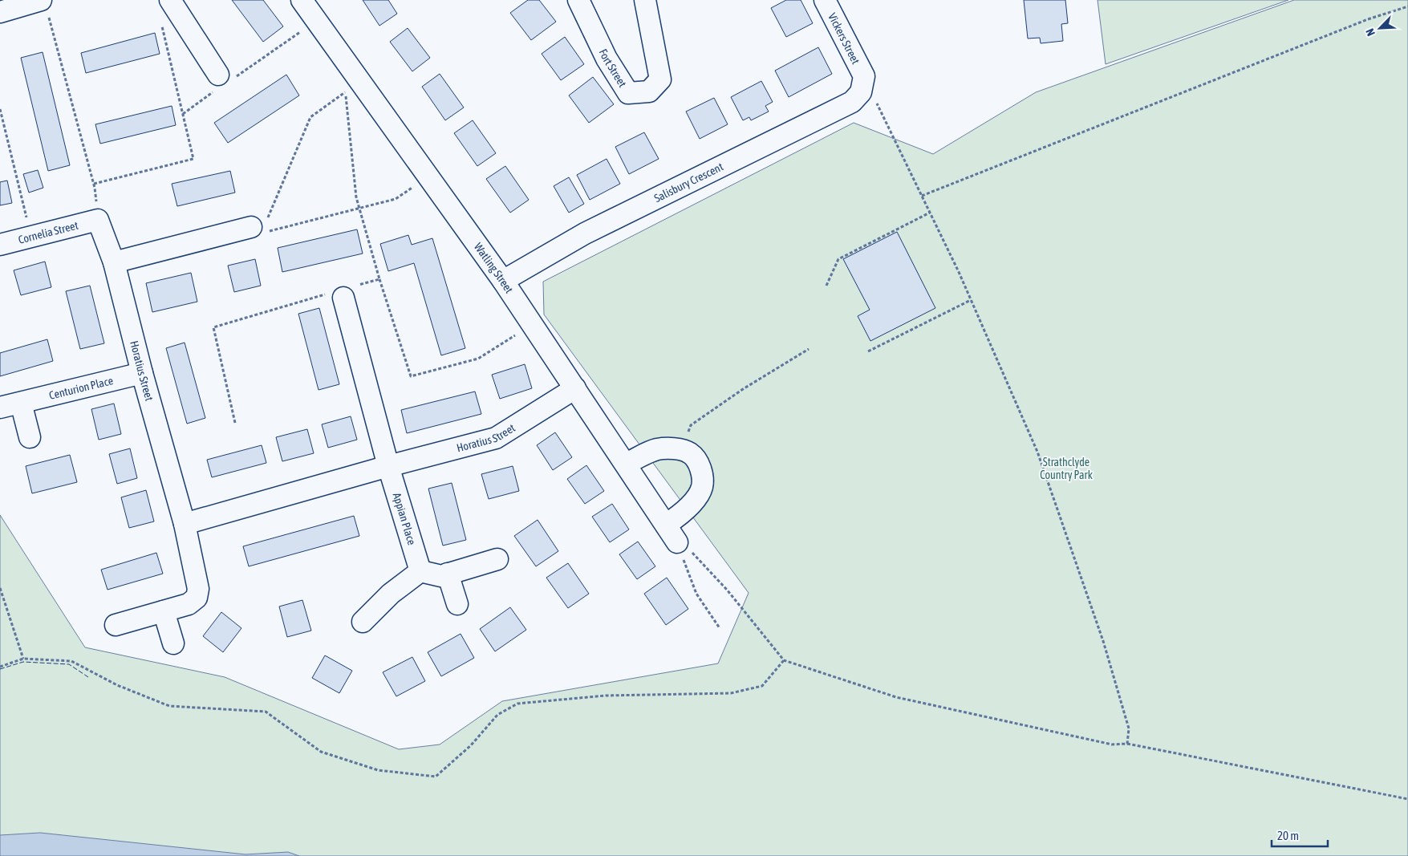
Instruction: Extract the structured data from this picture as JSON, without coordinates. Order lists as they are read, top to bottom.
{
  "streets": {
    "street": [
      "Vickers Street",
      "Fort Street",
      "Salisbury Crescent",
      "Cornelia Street",
      "Watling Street",
      "Horatius Street",
      "Centurion Place",
      "Appian Place"
    ]
  },
  "crossings": [
    ["Vickers Street", "Salisbury Crescent"],
    ["Salisbury Crescent", "Watling Street"],
    ["Cornelia Street", "Horatius Street"],
    ["Watling Street", "Horatius Street"],
    ["Horatius Street", "Centurion Place"],
    ["Horatius Street", "Appian Place"]
  ],
  "parks": ["Strathclyde Country Park"],
  "scale_bar": "20 m",
  "north": "bottom left"
}
